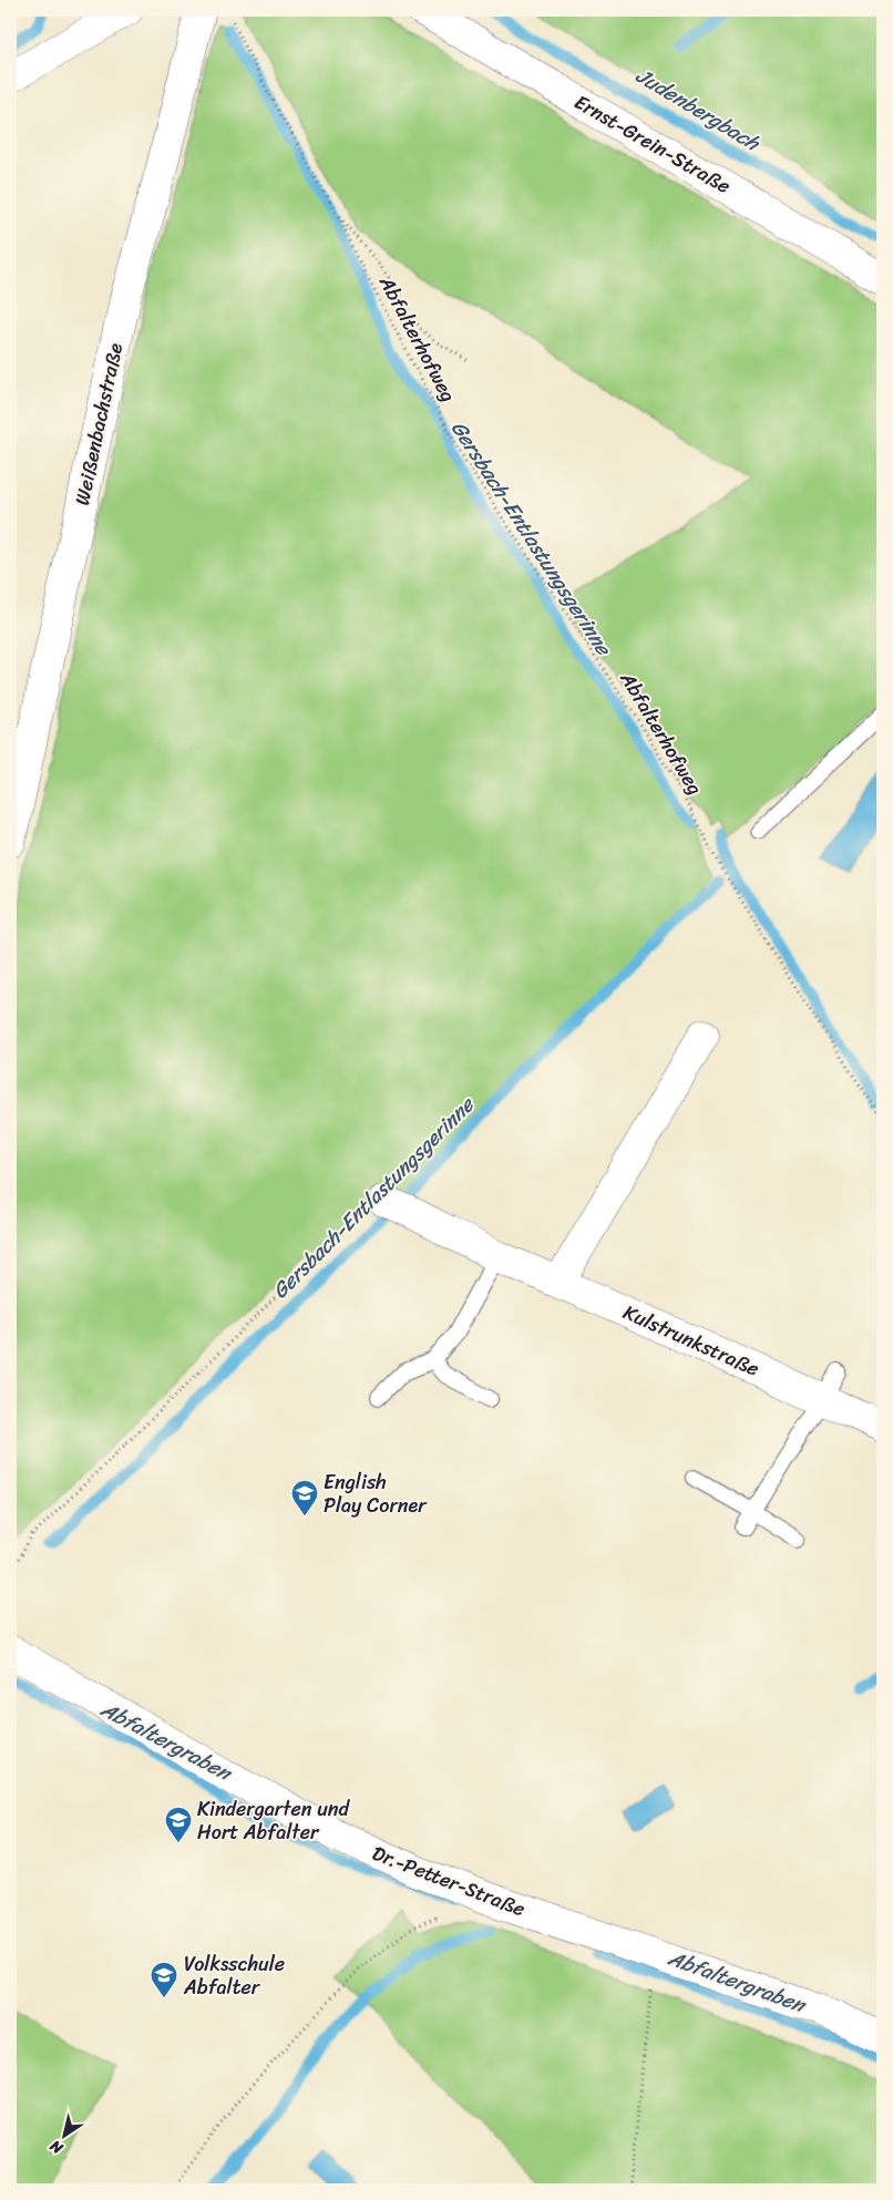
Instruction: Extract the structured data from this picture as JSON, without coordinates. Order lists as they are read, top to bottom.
{
  "streets": {
    "street": [
      "Ernst-Grein-Straße",
      "Weißenbachstraße",
      "Kulstrunkstraße",
      "Dr.-Petter-Straße"
    ],
    "path": ["Abfalterhofweg"]
  },
  "water": ["Judenbergbach", "Gersbach-Entlastungsgerinne", "Abfaltergraben"],
  "places": {
    "school or university": ["English Play Corner", "Kindergarten und Hort Abfalter", "Volksschule Abfalter"]
  },
  "north": "bottom left"
}
